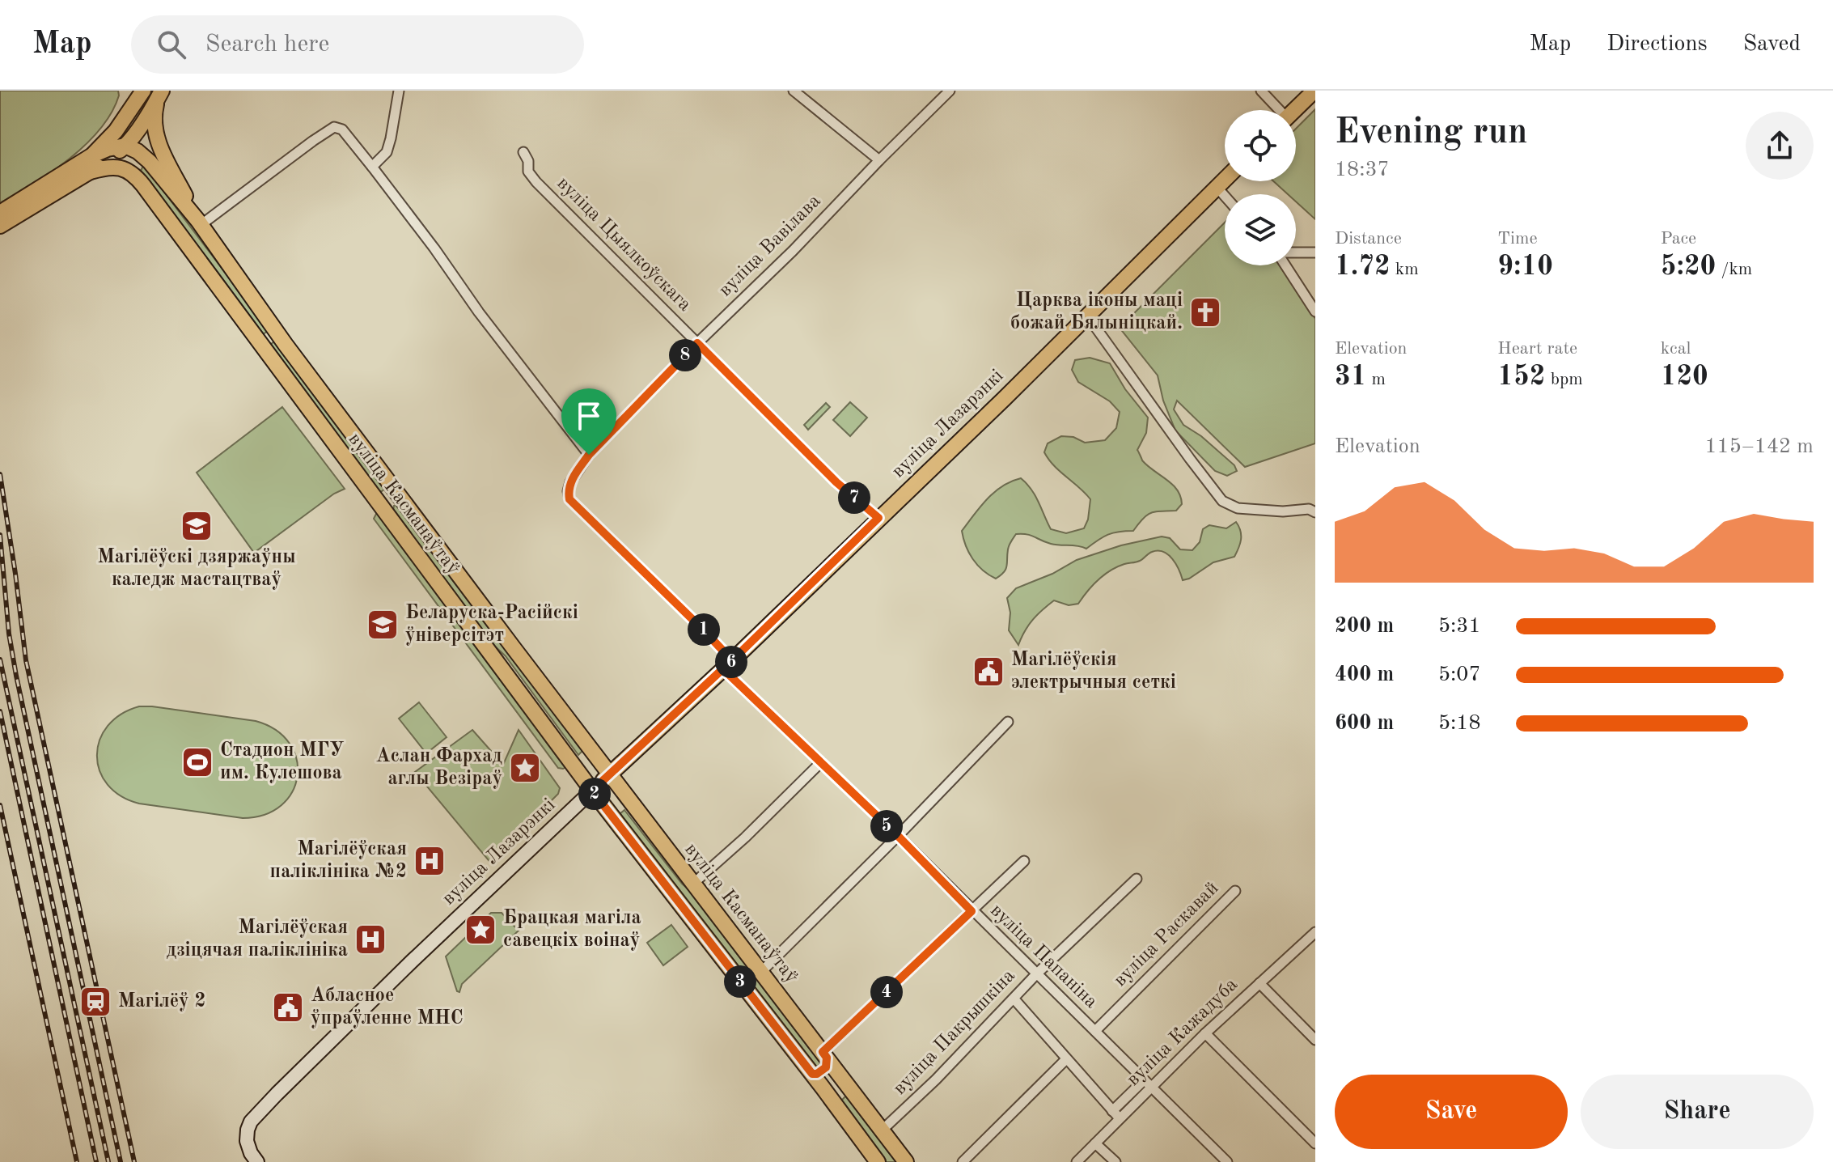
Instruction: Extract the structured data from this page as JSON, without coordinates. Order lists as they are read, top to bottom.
{
  "streets": {
    "main road": ["вуліца Лазарэнкі", "вуліца Касманаўтаў"],
    "street": [
      "вуліца Цыялкоўскага",
      "вуліца Вавілава",
      "вуліца Раскавай",
      "вуліца Папаніна",
      "вуліца Пакрышкіна",
      "вуліца Кажадуба"
    ]
  },
  "crossings": [
    ["вуліца Цыялкоўскага", "вуліца Вавілава"],
    ["вуліца Цыялкоўскага", "вуліца Лазарэнкі"],
    ["вуліца Вавілава", "вуліца Папаніна"],
    ["вуліца Лазарэнкі", "вуліца Касманаўтаў"],
    ["вуліца Лазарэнкі", "вуліца Папаніна"],
    ["вуліца Касманаўтаў", "вуліца Пакрышкіна"],
    ["вуліца Раскавай", "вуліца Папаніна"],
    ["вуліца Папаніна", "вуліца Пакрышкіна"],
    ["вуліца Папаніна", "вуліца Кажадуба"]
  ],
  "places": {
    "church": ["Царква іконы маці божай Бялыніцкай."],
    "school or university": ["Магілёўскі дзяржаўны каледж мастацтваў", "Беларуска-Расійскі ўніверсітэт"],
    "public building": ["Магілёўскія электрычныя сеткі", "Абласное ўпраўленне МНС"],
    "sports": ["Стадион МГУ им. Кулешова"],
    "place": ["Аслан Фархад аглы Везіраў", "Брацкая магіла савецкіх воінаў"],
    "hospital": ["Магілёўская паліклініка №2", "Магілёўская дзіцячая паліклініка"],
    "station": ["Магілёў 2"]
  },
  "page": {
    "header": "Map",
    "search": "Search here",
    "nav": ["Map", "Directions", "Saved"],
    "heading": ["Evening run", "18:37"],
    "stats": [
      ["Distance", "1.72 km"],
      ["Time", "9:10"],
      ["Pace", "5:20 /km"],
      ["Elevation", "31 m"],
      ["Heart rate", "152 bpm"],
      ["kcal", "120"]
    ],
    "pins": [
      "8",
      "7",
      "1",
      "6",
      "2",
      "5",
      "3",
      "4"
    ],
    "chart": ["Elevation", "115–142 m"],
    "list": [
      {
        "name": "200 m",
        "note": "5:31"
      },
      {
        "name": "400 m",
        "note": "5:07"
      },
      {
        "name": "600 m",
        "note": "5:18"
      }
    ],
    "buttons": ["Save", "Share"]
  }
}
